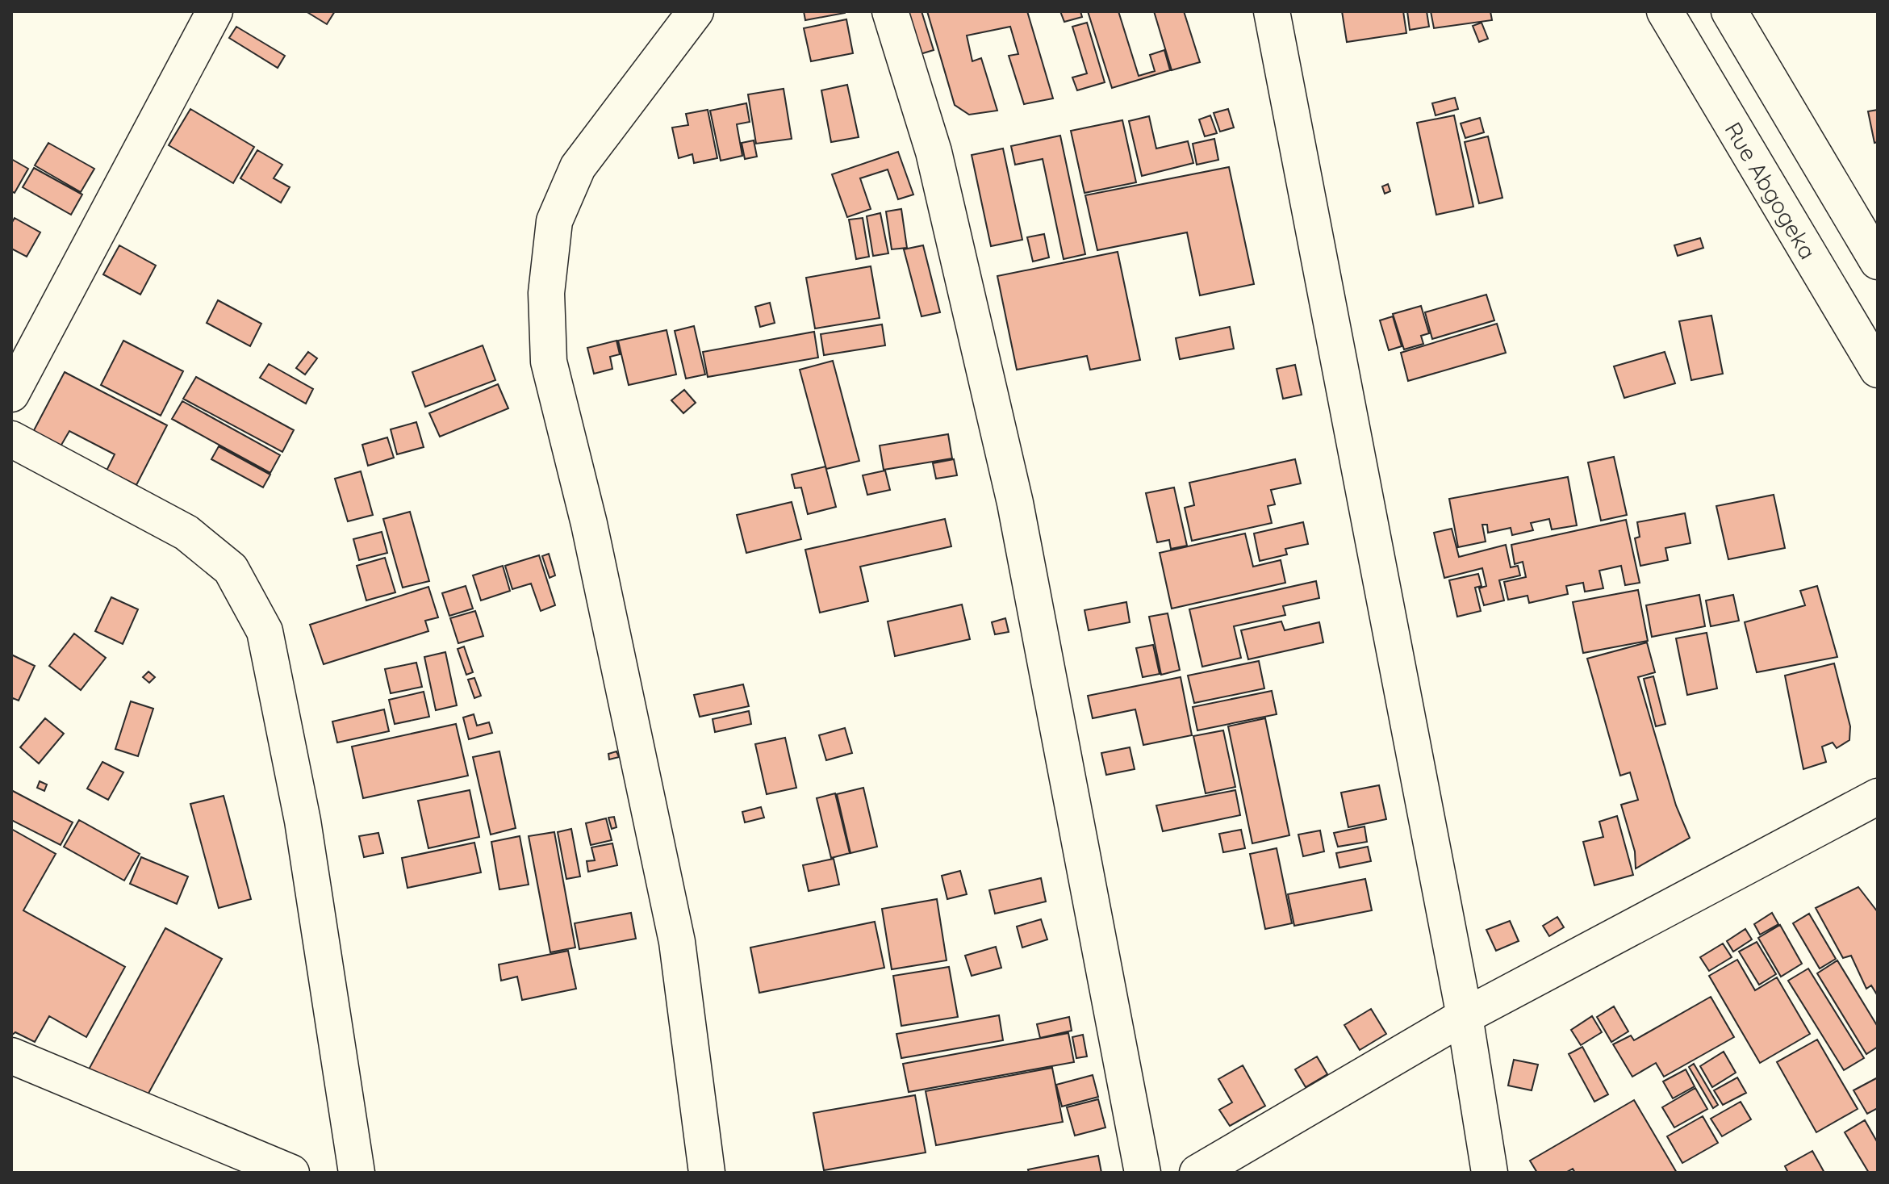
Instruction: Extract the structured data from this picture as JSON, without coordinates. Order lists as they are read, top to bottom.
{
  "streets": {
    "street": ["Rue Abgogeka"]
  }
}
